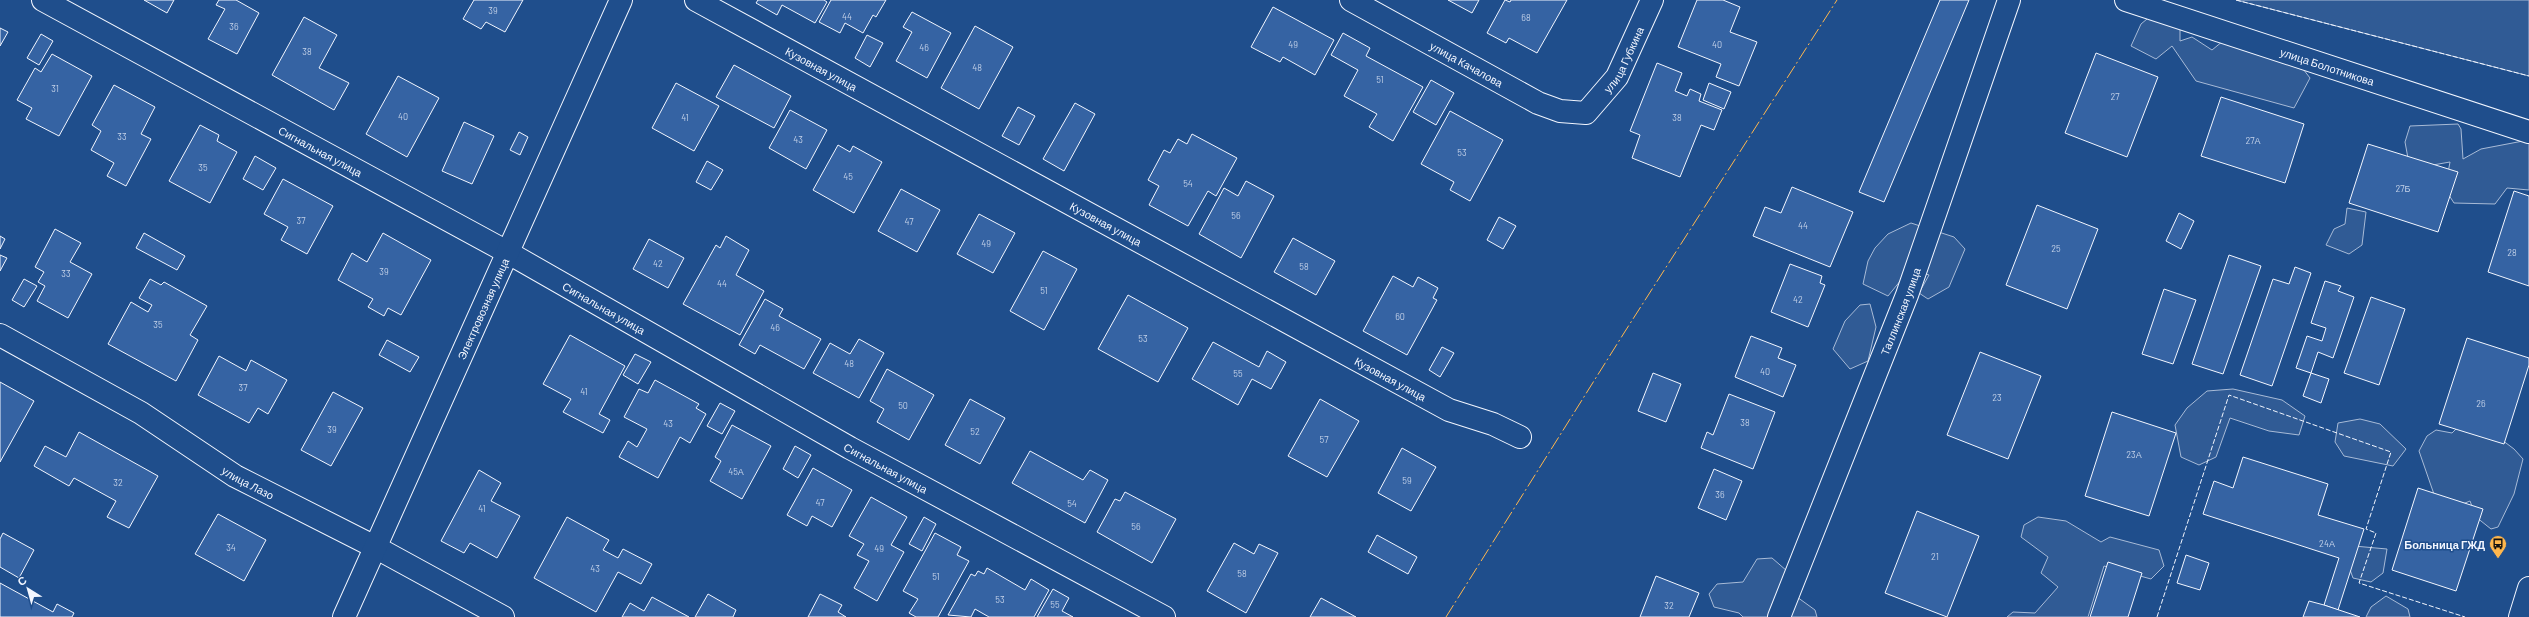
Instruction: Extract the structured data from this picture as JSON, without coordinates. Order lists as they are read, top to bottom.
{
  "streets": {
    "street": [
      "улица Губкина",
      "улица Качалова",
      "улица Болотникова",
      "Кузовная улица",
      "Сигнальная улица",
      "Электровозная улица",
      "Таллинская улица",
      "улица Лазо"
    ]
  },
  "crossings": [
    ["улица Губкина", "улица Качалова"],
    ["Сигнальная улица", "Электровозная улица"],
    ["Электровозная улица", "улица Лазо"]
  ],
  "places": {
    "bus stop": ["Больница ГЖД"]
  },
  "house_numbers": [
    "39",
    "44",
    "68",
    "36",
    "49",
    "40",
    "46",
    "38",
    "48",
    "51",
    "31",
    "27",
    "40",
    "41",
    "38",
    "33",
    "43",
    "27А",
    "53",
    "35",
    "45",
    "54",
    "27Б",
    "56",
    "37",
    "47",
    "44",
    "49",
    "25",
    "28",
    "42",
    "58",
    "39",
    "33",
    "44",
    "51",
    "42",
    "60",
    "35",
    "46",
    "53",
    "48",
    "40",
    "55",
    "37",
    "41",
    "23",
    "26",
    "50",
    "38",
    "43",
    "39",
    "52",
    "57",
    "23А",
    "45А",
    "59",
    "32",
    "36",
    "47",
    "54",
    "41",
    "56",
    "24А",
    "34",
    "49",
    "21",
    "43",
    "58",
    "51",
    "53",
    "55",
    "32"
  ],
  "north": "top left"
}
